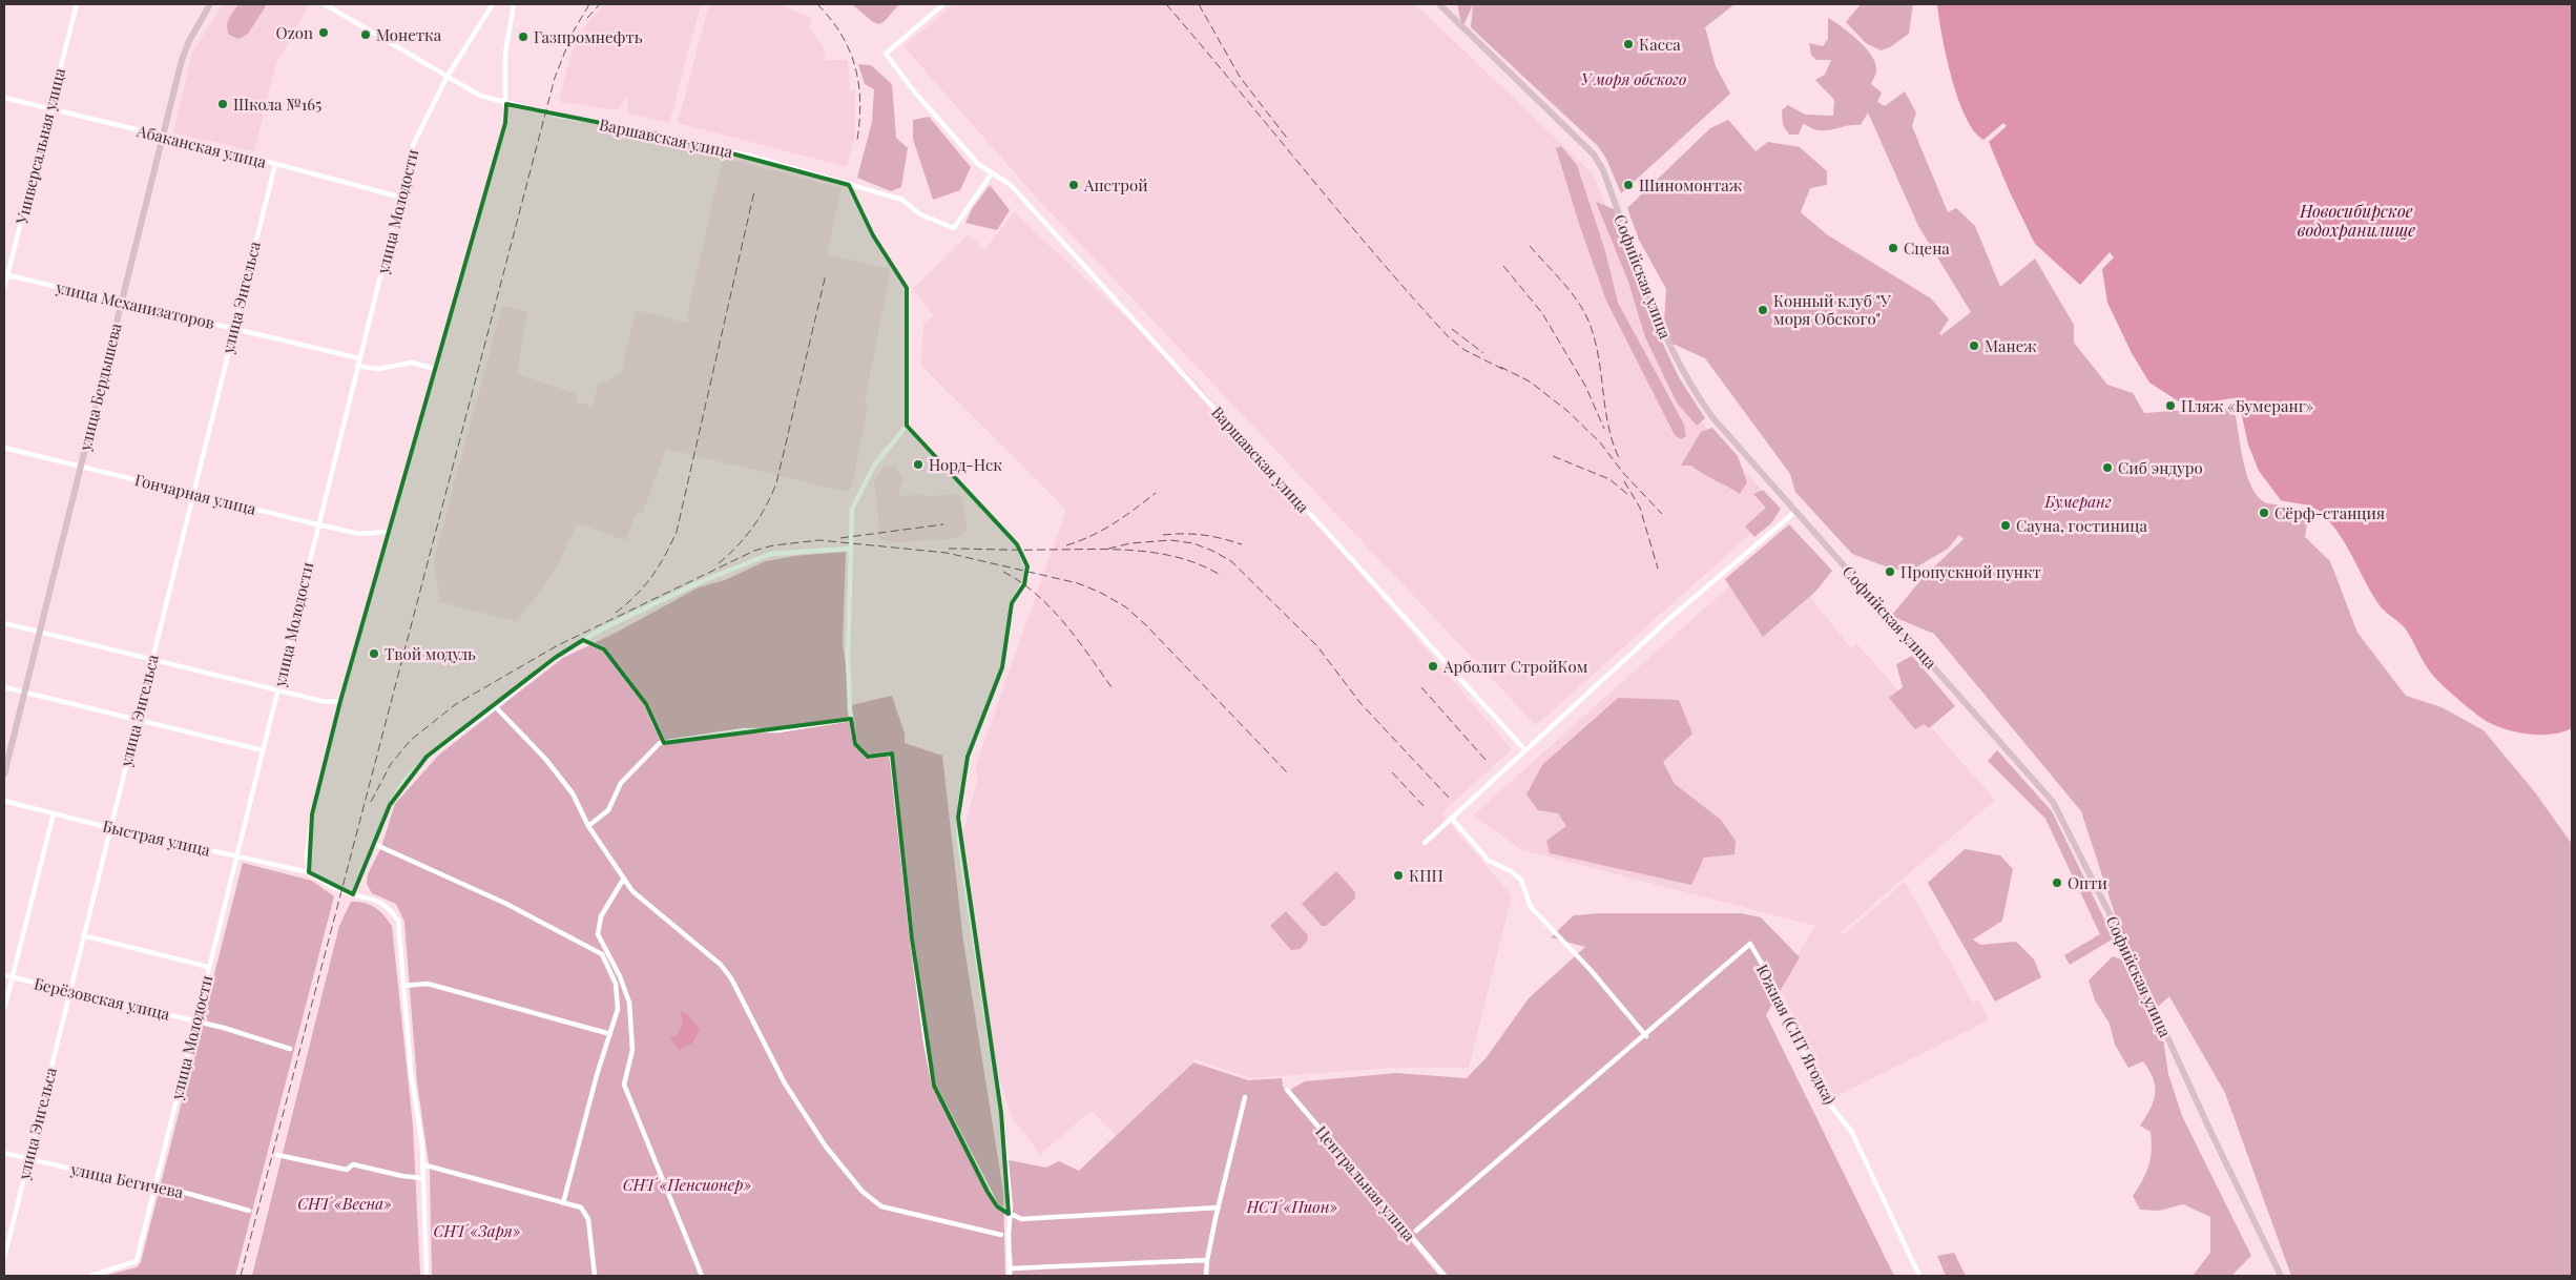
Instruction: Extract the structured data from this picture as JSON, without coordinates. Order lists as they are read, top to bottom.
{
  "streets": {
    "main road": ["Софийская улица", "улица Бердышева"],
    "street": [
      "Варшавская улица",
      "Универсальная улица",
      "Абаканская улица",
      "улица Молодости",
      "улица Энгельса",
      "улица Механизаторов",
      "Гончарная улица",
      "Быстрая улица",
      "Берёзовская улица",
      "Южная (СНТ Ягодка)",
      "улица Бегичева",
      "Центральная улица"
    ]
  },
  "crossings": [
    ["Варшавская улица", "улица Молодости"],
    ["Универсальная улица", "Абаканская улица"],
    ["Универсальная улица", "улица Механизаторов"],
    ["Абаканская улица", "улица Молодости"],
    ["Абаканская улица", "улица Энгельса"],
    ["Абаканская улица", "улица Бердышева"],
    ["улица Молодости", "улица Механизаторов"],
    ["улица Молодости", "Гончарная улица"],
    ["улица Молодости", "Быстрая улица"],
    ["улица Молодости", "Берёзовская улица"],
    ["улица Молодости", "улица Бегичева"],
    ["улица Энгельса", "улица Механизаторов"],
    ["улица Энгельса", "Гончарная улица"],
    ["улица Энгельса", "Быстрая улица"],
    ["улица Энгельса", "Берёзовская улица"],
    ["улица Энгельса", "улица Бегичева"],
    ["улица Механизаторов", "улица Бердышева"],
    ["улица Бердышева", "Гончарная улица"]
  ],
  "water": ["Новосибирское водохранилище"],
  "parks": [
    "У моря обского",
    "Бумеранг",
    "СНТ «Пенсионер»",
    "СНТ «Весна»",
    "НСТ «Пион»",
    "СНТ «Заря»"
  ],
  "places": [
    "Ozon",
    "Монетка",
    "Газпромнефть",
    "Касса",
    "Школа №165",
    "Апстрой",
    "Шиномонтаж",
    "Сцена",
    "Конный клуб \"У моря Обского\"",
    "Манеж",
    "Пляж «Бумеранг»",
    "Норд-Нск",
    "Сиб эндуро",
    "Сёрф-станция",
    "Сауна, гостиница",
    "Пропускной пункт",
    "Твой модуль",
    "Арболит СтройКом",
    "КПП",
    "Опти"
  ]
}
